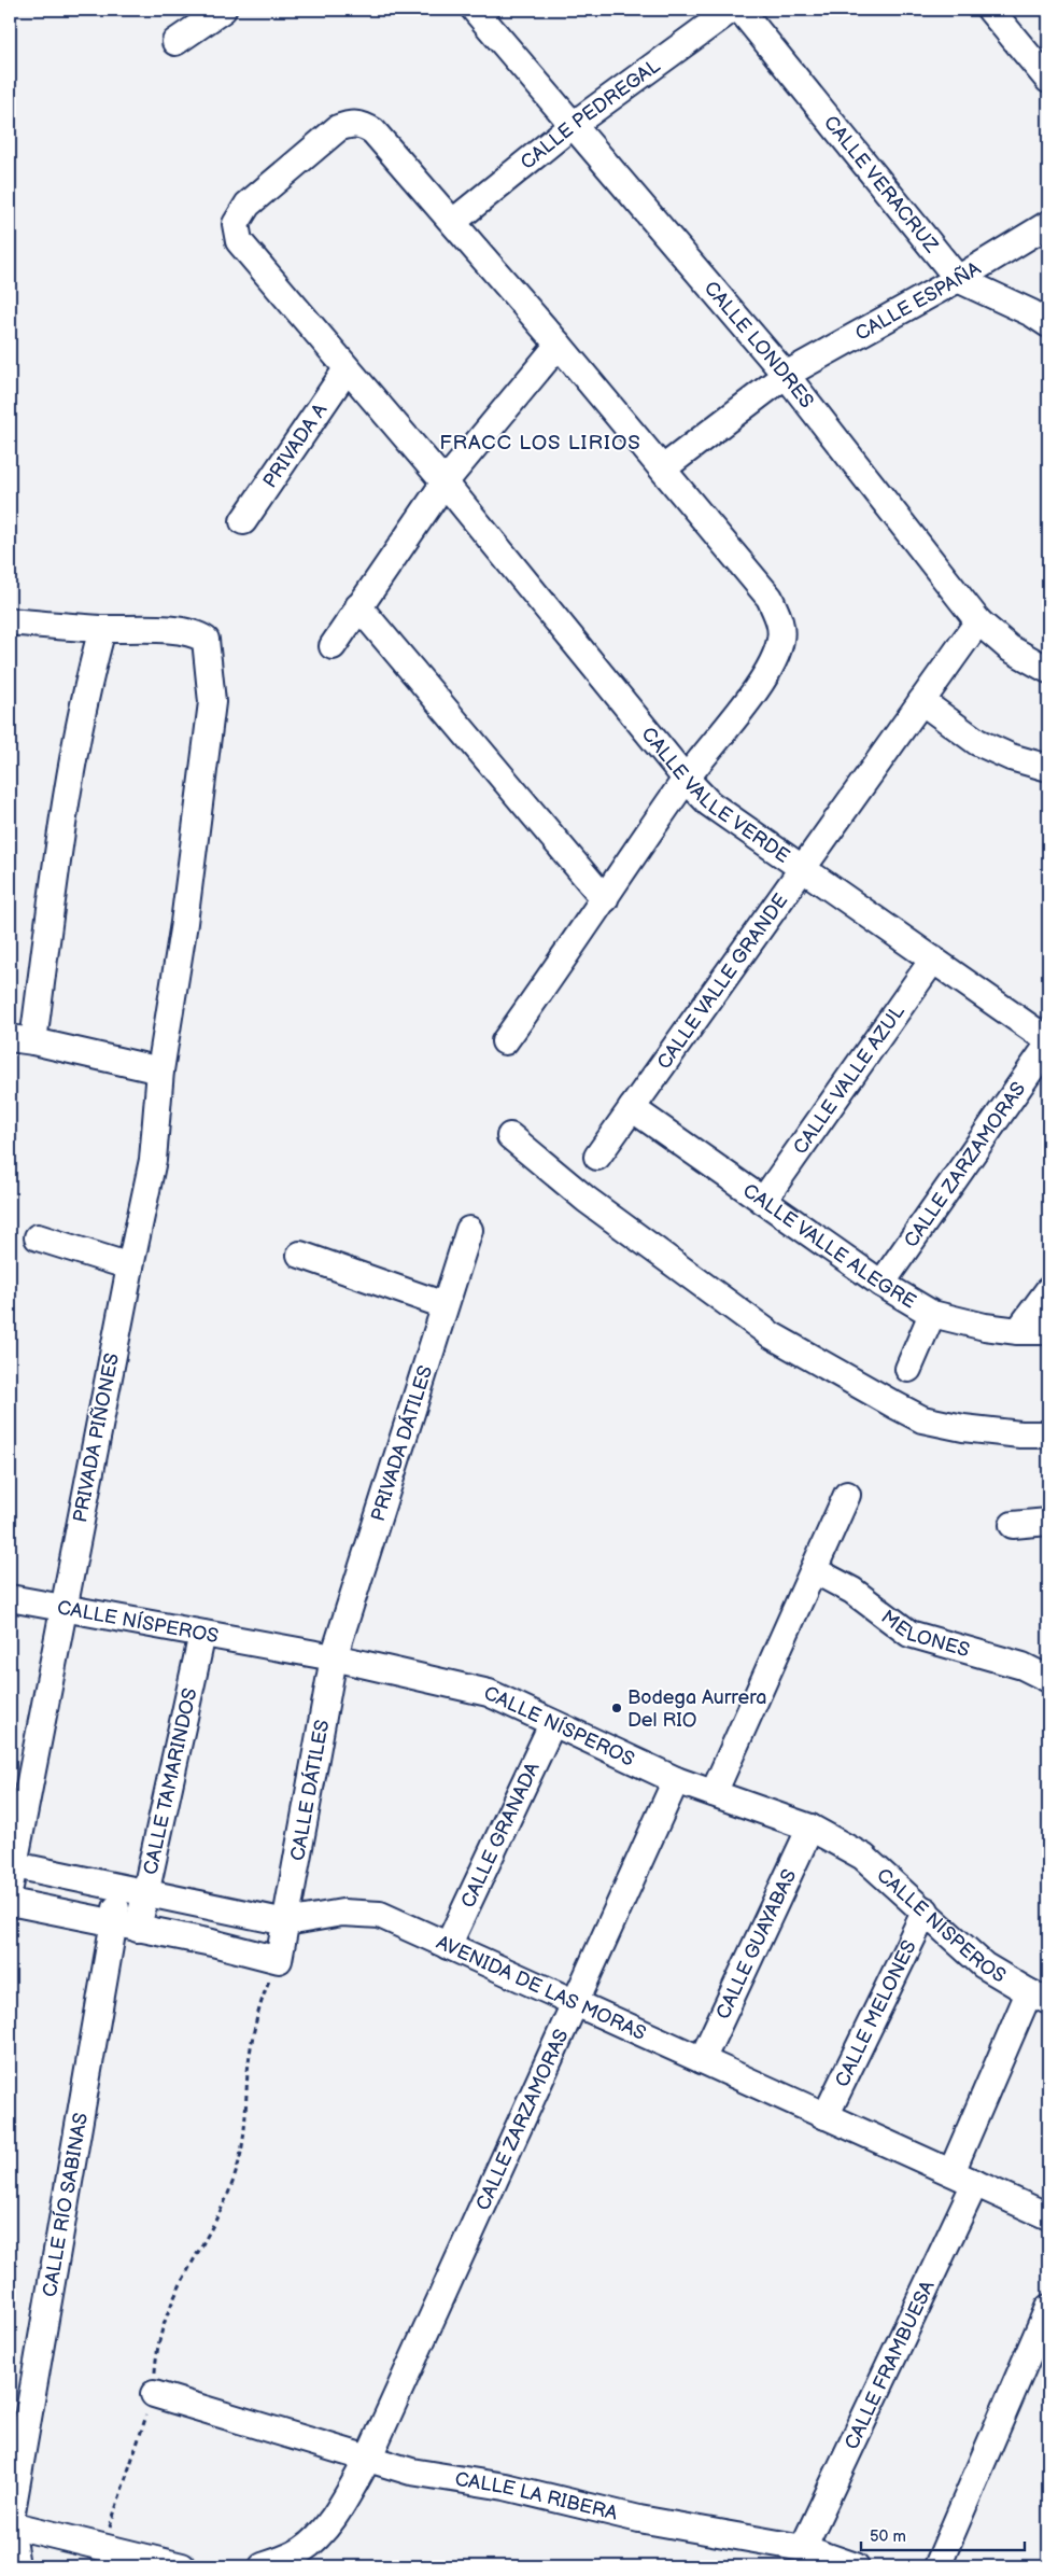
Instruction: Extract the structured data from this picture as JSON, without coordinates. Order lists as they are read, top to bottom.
{
  "streets": {
    "street": [
      "CALLE PEDREGAL",
      "CALLE VERACRUZ",
      "CALLE ESPAÑA",
      "CALLE LONDRES",
      "PRIVADA A",
      "CALLE VALLE VERDE",
      "CALLE VALLE GRANDE",
      "CALLE VALLE AZUL",
      "CALLE ZARZAMORAS",
      "CALLE VALLE ALEGRE",
      "PRIVADA PIÑONES",
      "PRIVADA DÁTILES",
      "CALLE NÍSPEROS",
      "MELONES",
      "CALLE TAMARINDOS",
      "CALLE DÁTILES",
      "CALLE GRANADA",
      "CALLE GUAYABAS",
      "AVENIDA DE LAS MORAS",
      "CALLE MELONES",
      "CALLE RÍO SABINAS",
      "CALLE FRAMBUESA",
      "CALLE LA RIBERA"
    ]
  },
  "crossings": [
    ["CALLE PEDREGAL", "CALLE LONDRES"],
    ["CALLE PEDREGAL", "CALLE VALLE VERDE"],
    ["CALLE VERACRUZ", "CALLE ESPAÑA"],
    ["CALLE ESPAÑA", "CALLE LONDRES"],
    ["CALLE ESPAÑA", "CALLE VALLE VERDE"],
    ["CALLE LONDRES", "CALLE VALLE GRANDE"],
    ["PRIVADA A", "CALLE VALLE VERDE"],
    ["CALLE VALLE VERDE", "CALLE VALLE GRANDE"],
    ["CALLE VALLE VERDE", "CALLE VALLE AZUL"],
    ["CALLE VALLE GRANDE", "CALLE VALLE ALEGRE"],
    ["CALLE VALLE AZUL", "CALLE VALLE ALEGRE"],
    ["CALLE ZARZAMORAS", "CALLE VALLE ALEGRE"],
    ["CALLE ZARZAMORAS", "CALLE NÍSPEROS"],
    ["CALLE ZARZAMORAS", "AVENIDA DE LAS MORAS"],
    ["CALLE ZARZAMORAS", "CALLE LA RIBERA"],
    ["PRIVADA PIÑONES", "CALLE NÍSPEROS"],
    ["PRIVADA PIÑONES", "AVENIDA DE LAS MORAS"],
    ["PRIVADA DÁTILES", "CALLE NÍSPEROS"],
    ["PRIVADA DÁTILES", "CALLE DÁTILES"],
    ["CALLE NÍSPEROS", "CALLE TAMARINDOS"],
    ["CALLE NÍSPEROS", "CALLE DÁTILES"],
    ["CALLE NÍSPEROS", "CALLE GRANADA"],
    ["CALLE NÍSPEROS", "CALLE GUAYABAS"],
    ["CALLE NÍSPEROS", "CALLE MELONES"],
    ["CALLE TAMARINDOS", "AVENIDA DE LAS MORAS"],
    ["CALLE TAMARINDOS", "CALLE RÍO SABINAS"],
    ["CALLE DÁTILES", "AVENIDA DE LAS MORAS"],
    ["CALLE GRANADA", "AVENIDA DE LAS MORAS"],
    ["CALLE GUAYABAS", "AVENIDA DE LAS MORAS"],
    ["AVENIDA DE LAS MORAS", "CALLE MELONES"],
    ["AVENIDA DE LAS MORAS", "CALLE RÍO SABINAS"],
    ["AVENIDA DE LAS MORAS", "CALLE FRAMBUESA"],
    ["CALLE FRAMBUESA", "CALLE LA RIBERA"]
  ],
  "districts": ["FRACC LOS LIRIOS"],
  "places": ["Bodega Aurrera Del RIO"],
  "scale_bar": "50 m"
}
